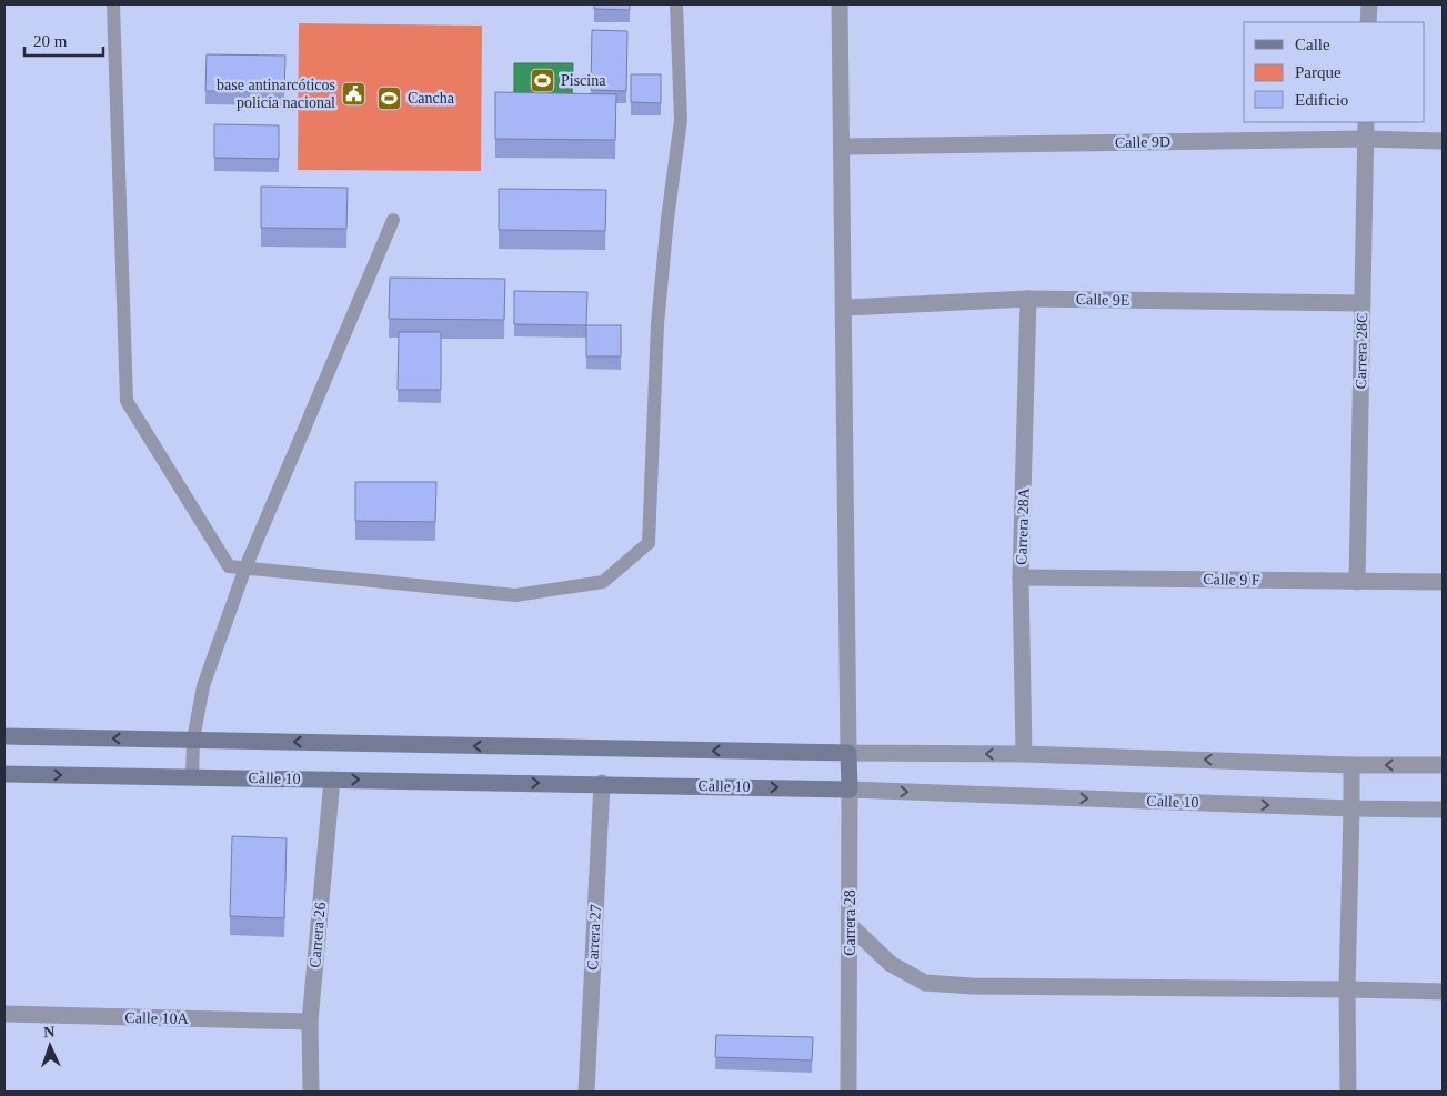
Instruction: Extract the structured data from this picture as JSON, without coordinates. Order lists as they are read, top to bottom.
{
  "streets": {
    "street": [
      "Calle 9D",
      "Calle 9E",
      "Carrera 28C",
      "Carrera 28A",
      "Calle 9 F",
      "Calle 10",
      "Carrera 28",
      "Carrera 26",
      "Carrera 27",
      "Calle 10A"
    ]
  },
  "crossings": [
    ["Calle 9D", "Carrera 28C"],
    ["Calle 9E", "Carrera 28C"],
    ["Calle 9E", "Carrera 28A"],
    ["Carrera 28C", "Calle 9 F"],
    ["Carrera 28A", "Calle 9 F"],
    ["Calle 10", "Carrera 28"],
    ["Calle 10", "Carrera 26"],
    ["Calle 10", "Carrera 27"],
    ["Carrera 26", "Calle 10A"]
  ],
  "places": {
    "sports": ["Piscina", "Cancha"],
    "public building": ["base antinarcóticos policía nacional"]
  },
  "legend": ["Calle", "Parque", "Edificio"],
  "scale_bar": "20 m",
  "north": "top"
}
